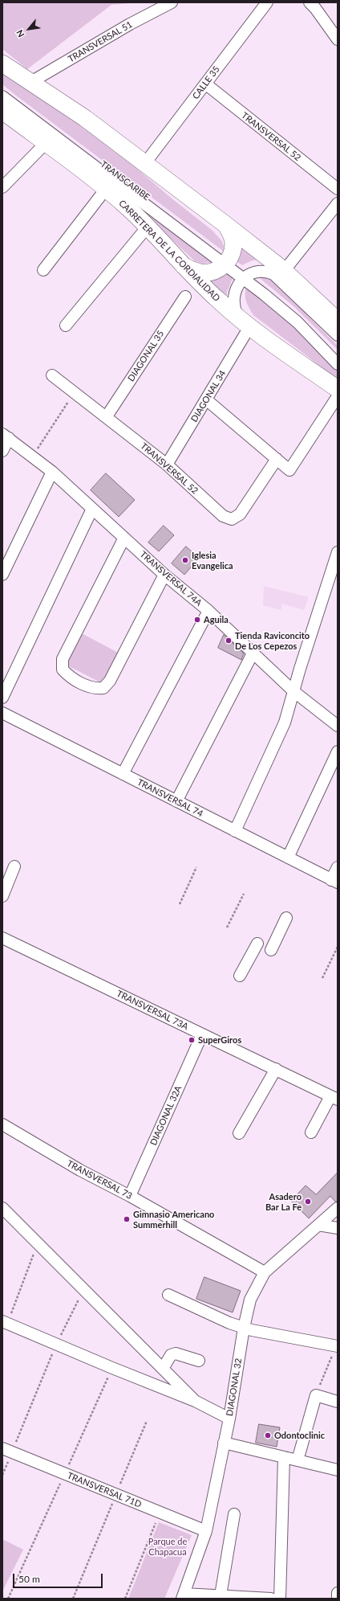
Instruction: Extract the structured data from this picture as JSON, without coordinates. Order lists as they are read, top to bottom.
{
  "streets": {
    "highway": ["CARRETERA DE LA CORDIALIDAD"],
    "street": [
      "TRANSVERSAL 51",
      "CALLE 35",
      "TRANSVERSAL 52",
      "TRANSCARIBE",
      "DIAGONAL 35",
      "DIAGONAL 34",
      "TRANSVERSAL 74A",
      "TRANSVERSAL 74",
      "TRANSVERSAL 73A",
      "DIAGONAL 32A",
      "TRANSVERSAL 73",
      "DIAGONAL 32",
      "TRANSVERSAL 71D"
    ]
  },
  "crossings": [
    ["CALLE 35", "TRANSVERSAL 52"],
    ["TRANSVERSAL 52", "DIAGONAL 35"],
    ["TRANSVERSAL 52", "DIAGONAL 34"],
    ["CARRETERA DE LA CORDIALIDAD", "DIAGONAL 34"],
    ["TRANSVERSAL 73A", "DIAGONAL 32A"],
    ["DIAGONAL 32A", "TRANSVERSAL 73"],
    ["TRANSVERSAL 73", "DIAGONAL 32"],
    ["DIAGONAL 32", "TRANSVERSAL 71D"]
  ],
  "parks": ["Parque de Chapacua"],
  "places": [
    "Iglesia Evangelica",
    "Aguila",
    "Tienda Raviconcito De Los Cepezos",
    "SuperGiros",
    "Asadero Bar La Fe",
    "Gimnasio Americano Summerhill",
    "Odontoclinic"
  ],
  "scale_bar": "50 m",
  "north": "bottom left"
}
